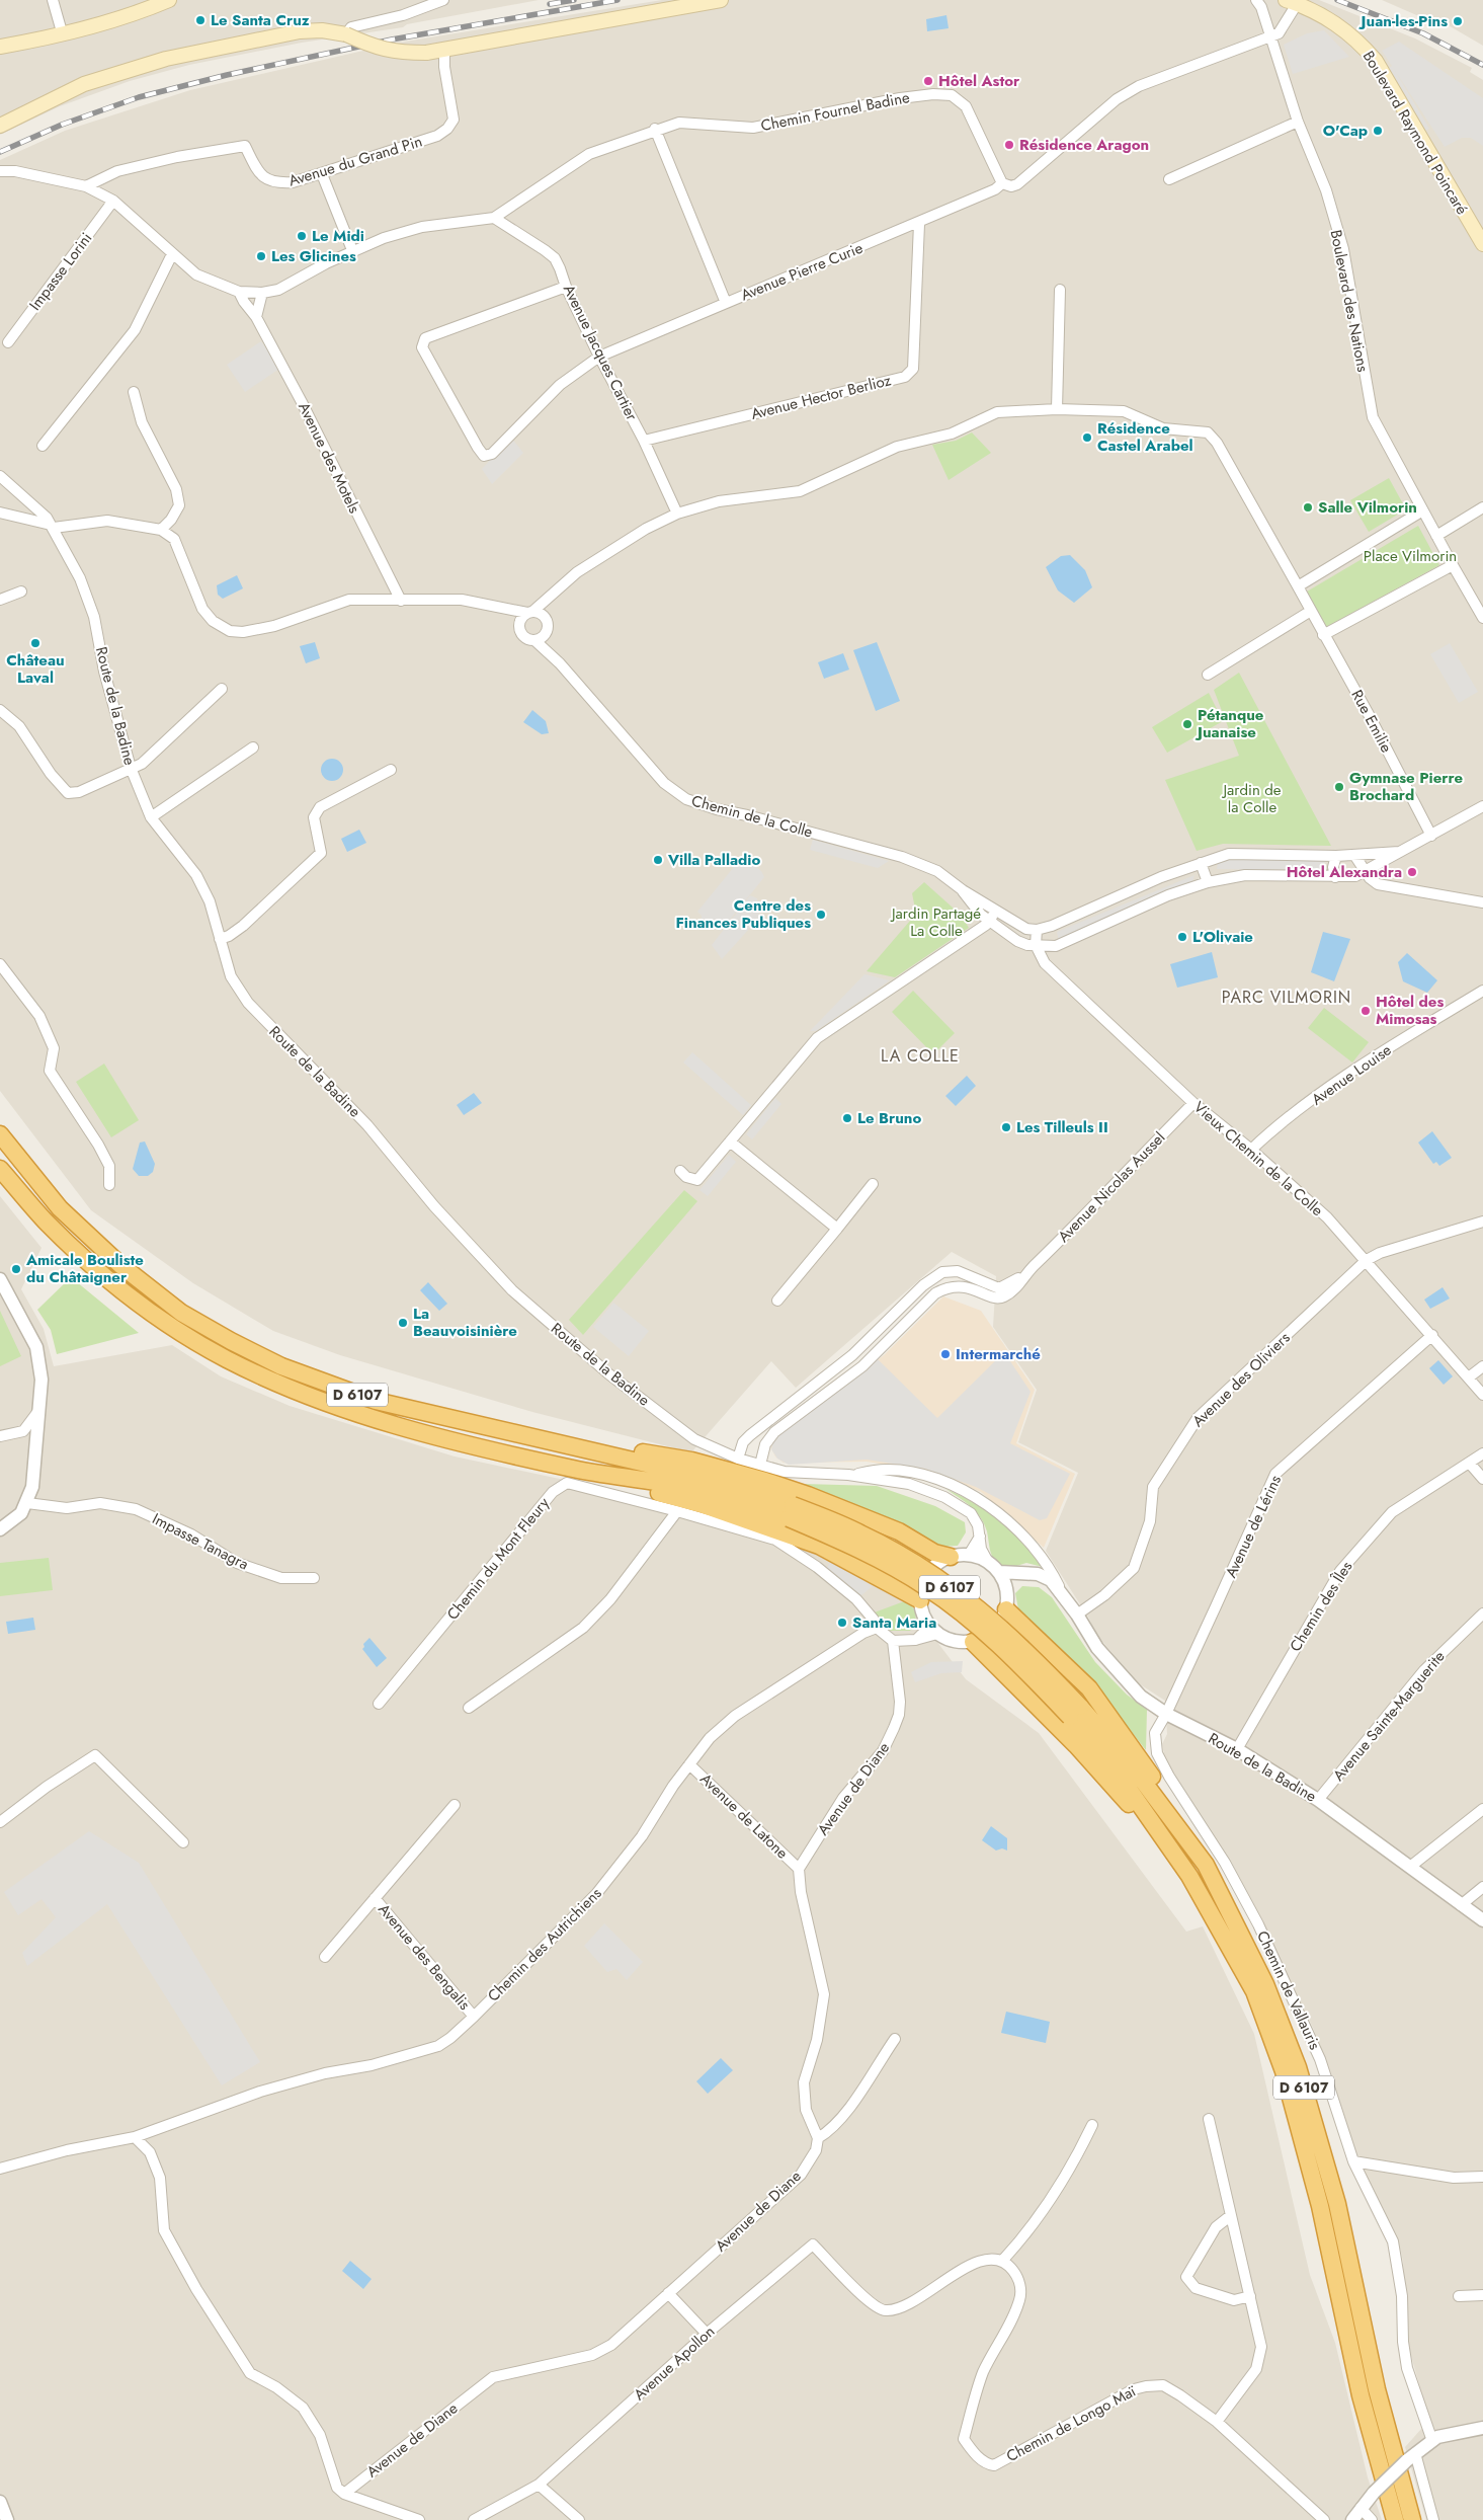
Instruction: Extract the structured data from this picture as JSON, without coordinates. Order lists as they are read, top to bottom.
{
  "streets": {
    "highway": ["D 6107"],
    "main road": ["Boulevard Raymond Poincaré"],
    "street": [
      "Chemin Fournel Badine",
      "Avenue du Grand Pin",
      "Impasse Lorini",
      "Avenue Pierre Curie",
      "Boulevard des Nations",
      "Avenue Jacques Cartier",
      "Avenue Hector Berlioz",
      "Avenue des Motels",
      "Route de la Badine",
      "Rue Emilie",
      "Chemin de la Colle",
      "Avenue Louise",
      "Vieux Chemin de la Colle",
      "Avenue Nicolas Aussel",
      "Avenue des Oliviers",
      "Avenue de Lérins",
      "Impasse Tanagra",
      "Chemin du Mont Fleury",
      "Chemin des Îles",
      "Avenue Sainte-Marguerite",
      "Avenue de Diane",
      "Avenue de Latone",
      "Chemin des Autrichiens",
      "Avenue des Bengalis",
      "Chemin de Vallauris",
      "Avenue Apollon",
      "Chemin de Longo Maï"
    ]
  },
  "crossings": [
    ["Chemin Fournel Badine", "Avenue du Grand Pin"],
    ["Chemin Fournel Badine", "Impasse Lorini"],
    ["Chemin Fournel Badine", "Avenue Pierre Curie"],
    ["Chemin Fournel Badine", "Avenue Jacques Cartier"],
    ["Chemin Fournel Badine", "Avenue des Motels"],
    ["Avenue Pierre Curie", "Avenue Jacques Cartier"],
    ["Avenue Pierre Curie", "Avenue Hector Berlioz"],
    ["Avenue Jacques Cartier", "Avenue Hector Berlioz"],
    ["Route de la Badine", "Avenue Nicolas Aussel"],
    ["Route de la Badine", "Avenue des Oliviers"],
    ["Route de la Badine", "Avenue de Lérins"],
    ["Route de la Badine", "Chemin des Îles"],
    ["Route de la Badine", "Avenue Sainte-Marguerite"],
    ["Route de la Badine", "Chemin de Vallauris"],
    ["Rue Emilie", "Chemin de la Colle"],
    ["Chemin de la Colle", "Vieux Chemin de la Colle"],
    ["Avenue Louise", "Vieux Chemin de la Colle"],
    ["Vieux Chemin de la Colle", "Avenue Nicolas Aussel"],
    ["Vieux Chemin de la Colle", "Avenue des Oliviers"],
    ["Vieux Chemin de la Colle", "Avenue de Lérins"],
    ["Avenue de Lérins", "Chemin de Vallauris"],
    ["Avenue de Diane", "Avenue de Latone"],
    ["Avenue de Latone", "Chemin des Autrichiens"],
    ["Chemin des Autrichiens", "Avenue des Bengalis"],
    ["Avenue Apollon", "Chemin de Longo Maï"]
  ],
  "districts": ["PARC VILMORIN", "LA COLLE"],
  "parks": ["Place Vilmorin", "Jardin de la Colle", "Jardin Partagé La Colle"],
  "places": [
    "Le Santa Cruz",
    "Juan-les-Pins",
    "Hôtel Astor",
    "O'Cap",
    "Résidence Aragon",
    "Le Midi",
    "Les Glicines",
    "Résidence Castel Arabel",
    "Salle Vilmorin",
    "Château Laval",
    "Pétanque Juanaise",
    "Gymnase Pierre Brochard",
    "Villa Palladio",
    "Hôtel Alexandra",
    "Centre des Finances Publiques",
    "L'Olivaie",
    "Hôtel des Mimosas",
    "Le Bruno",
    "Les Tilleuls II",
    "Amicale Bouliste du Châtaigner",
    "La Beauvoisinière",
    "Intermarché",
    "Santa Maria"
  ]
}
